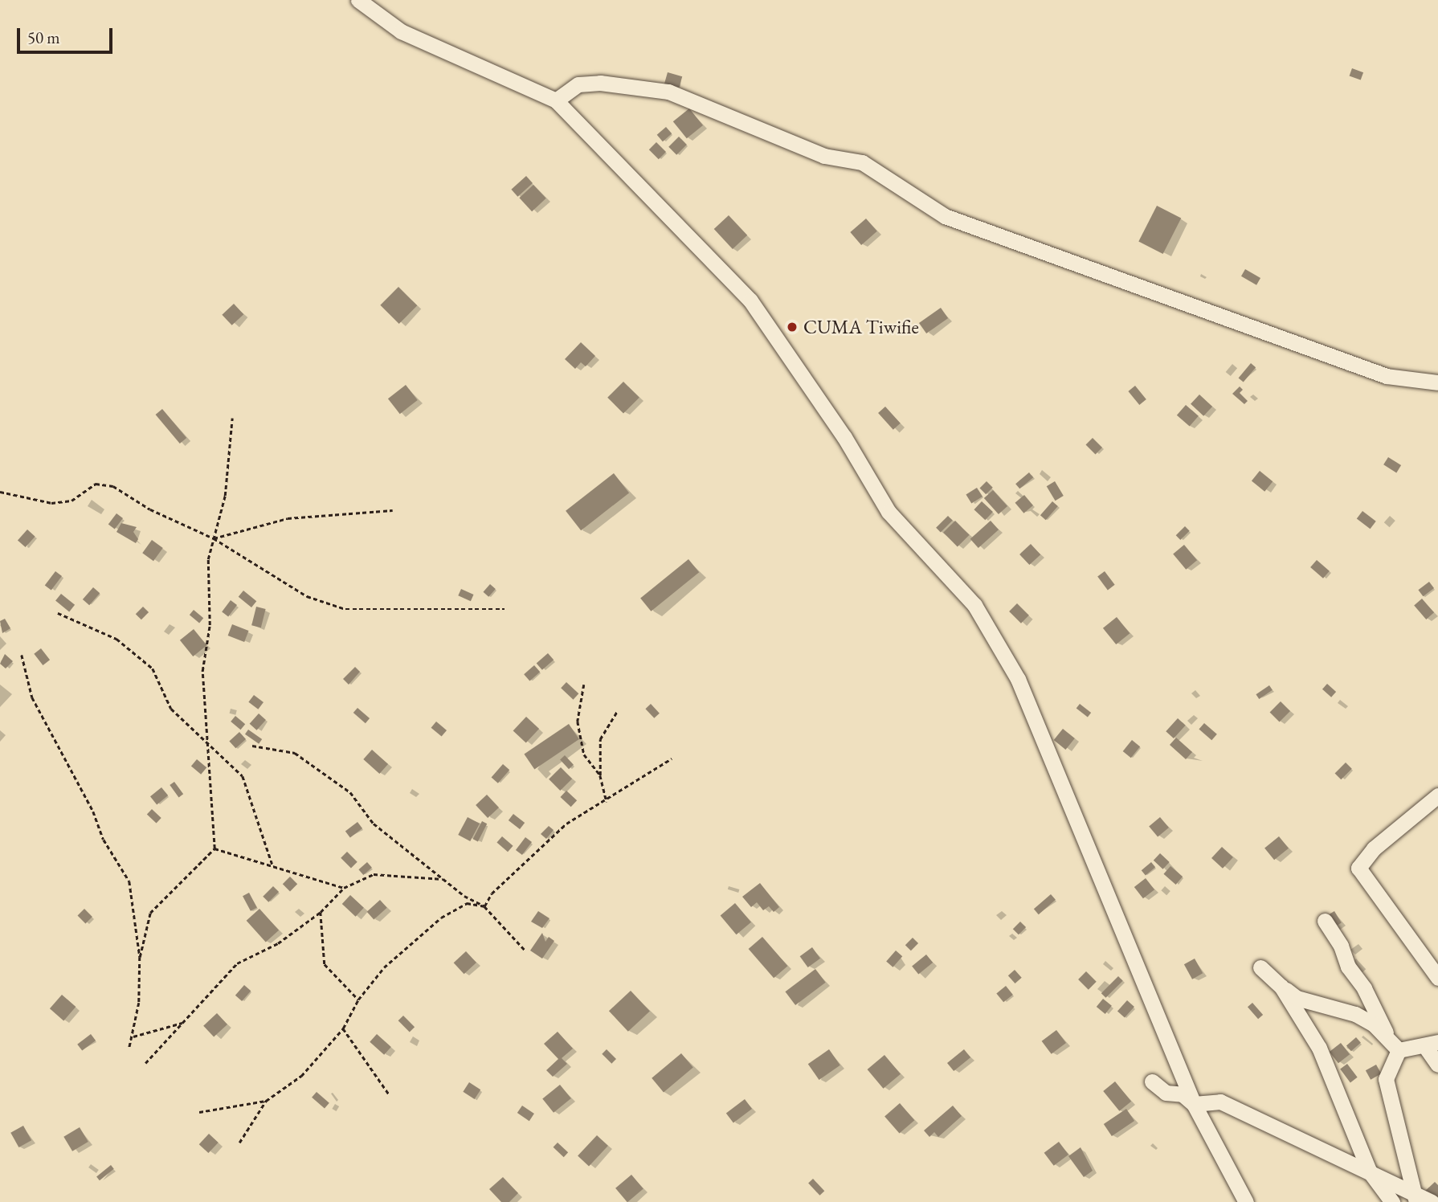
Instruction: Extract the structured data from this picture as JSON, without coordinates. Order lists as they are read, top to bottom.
{
  "places": ["CUMA Tiwifie"],
  "scale_bar": "50 m"
}
